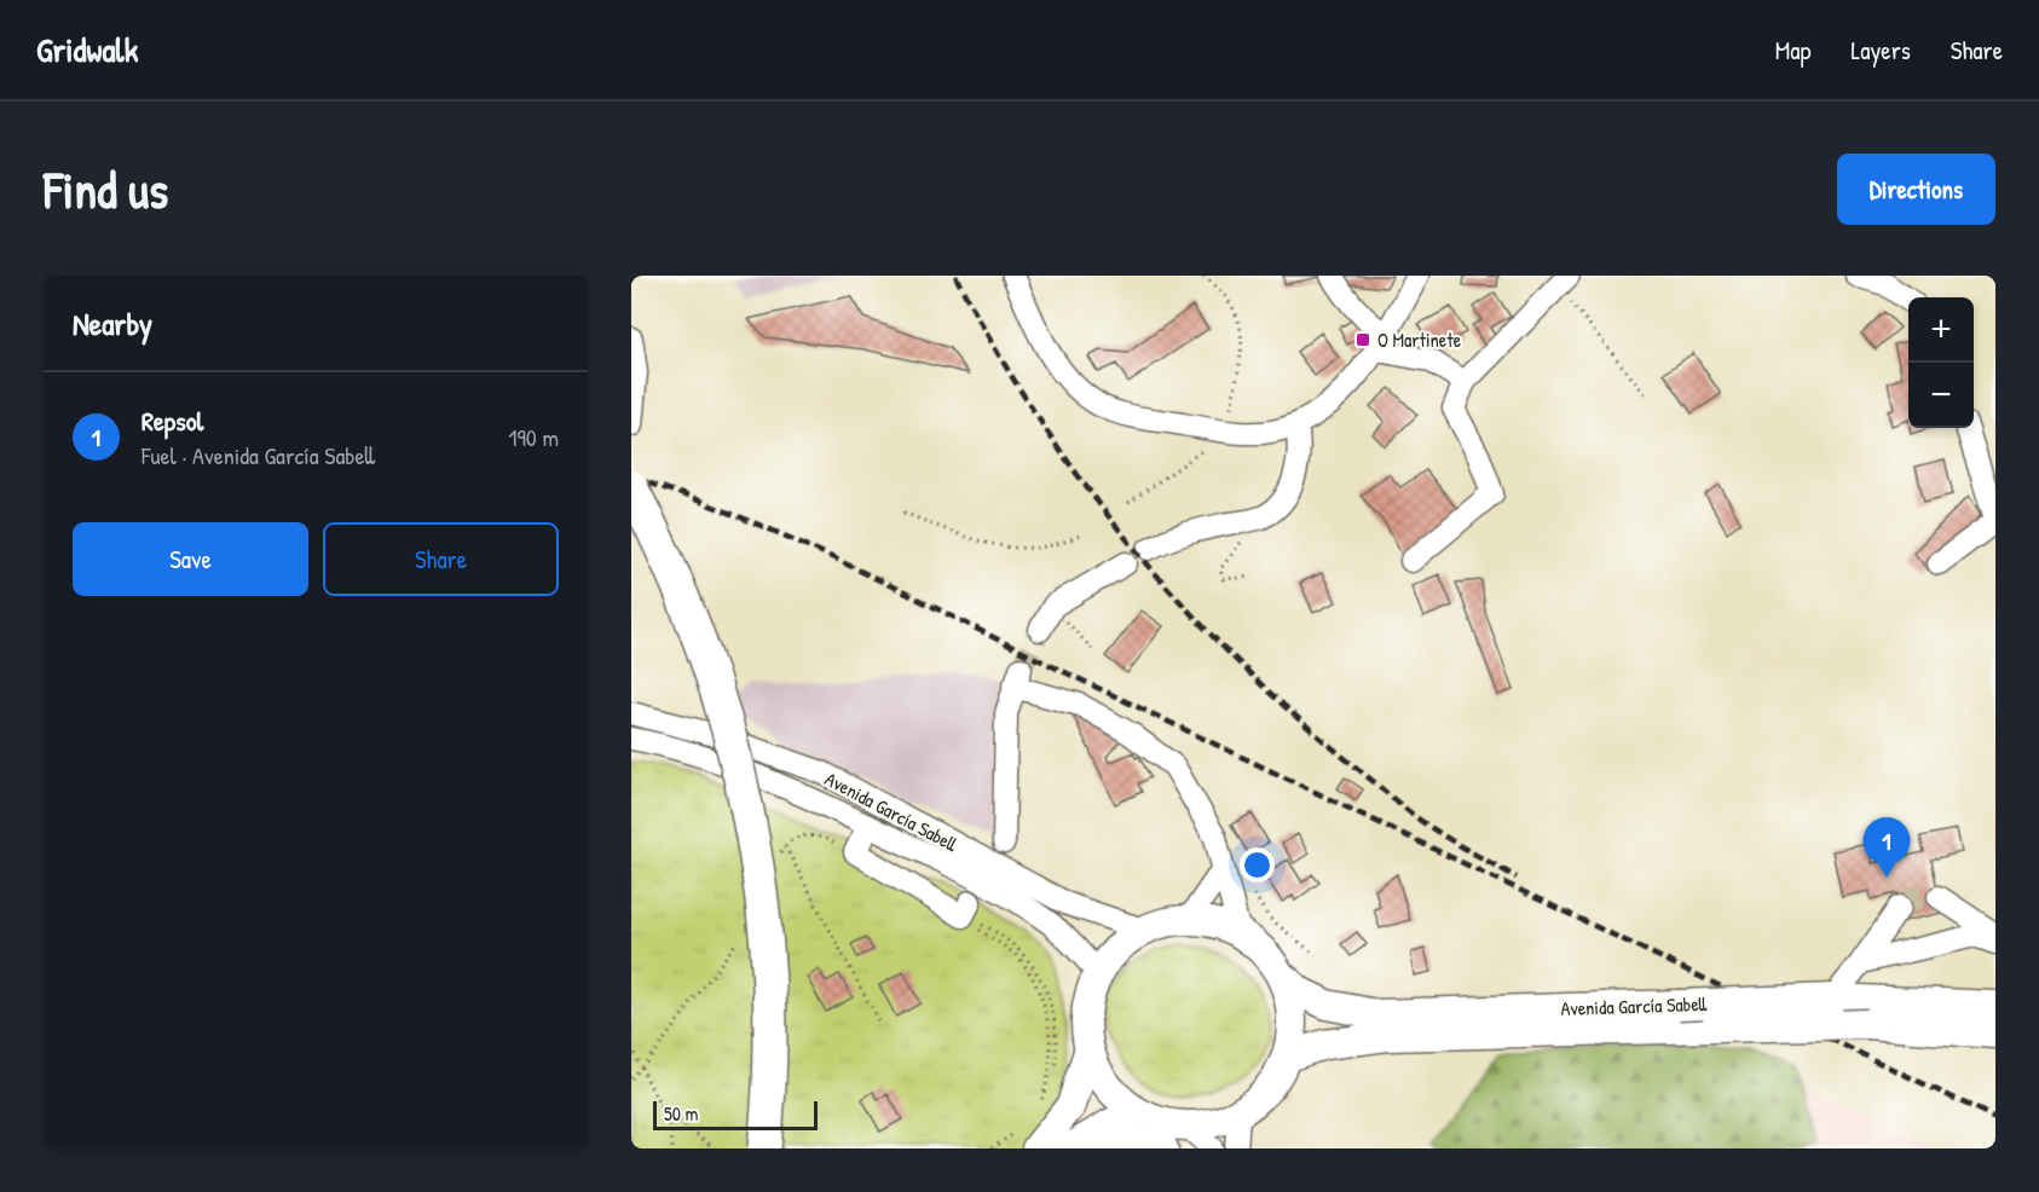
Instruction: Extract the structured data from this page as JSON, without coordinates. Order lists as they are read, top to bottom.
{
  "streets": {
    "main road": ["Avenida García Sabell"]
  },
  "places": {
    "transit": ["O Martinete"]
  },
  "scale_bar": "50 m",
  "page": {
    "header": "Gridwalk",
    "nav": ["Map", "Layers", "Share"],
    "buttons": [
      "Directions",
      ["Save", "Share"]
    ],
    "title": "Find us",
    "heading": "Nearby",
    "map_buttons": ["+", "−"],
    "list": [
      {
        "mark": "1",
        "name": "Repsol",
        "note": "Fuel · Avenida García Sabell",
        "value": "190 m"
      }
    ],
    "pins": "1",
    "scale": "50 m"
  }
}
